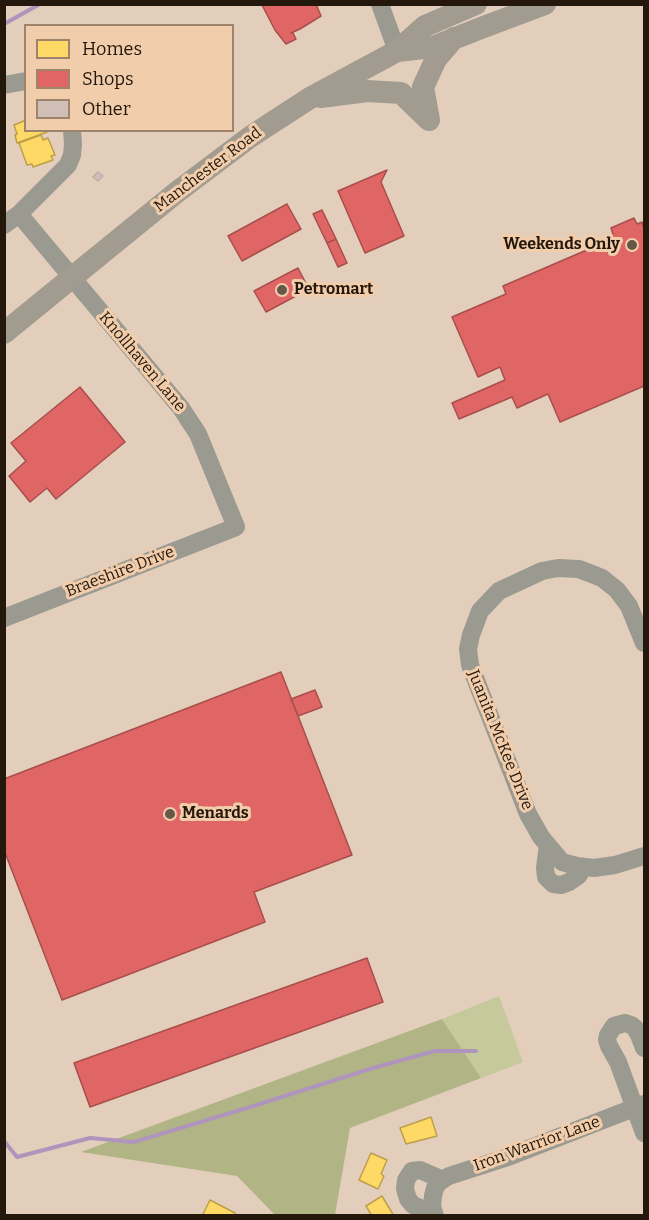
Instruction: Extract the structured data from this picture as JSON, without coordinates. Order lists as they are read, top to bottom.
{
  "streets": {
    "main road": ["Manchester Road"],
    "street": [
      "Knollhaven Lane",
      "Braeshire Drive",
      "Juanita McKee Drive",
      "Iron Warrior Lane"
    ]
  },
  "crossings": [
    ["Manchester Road", "Knollhaven Lane"],
    ["Knollhaven Lane", "Braeshire Drive"]
  ],
  "places": ["Weekends Only", "Petromart", "Menards"],
  "legend": ["Homes", "Shops", "Other"]
}
